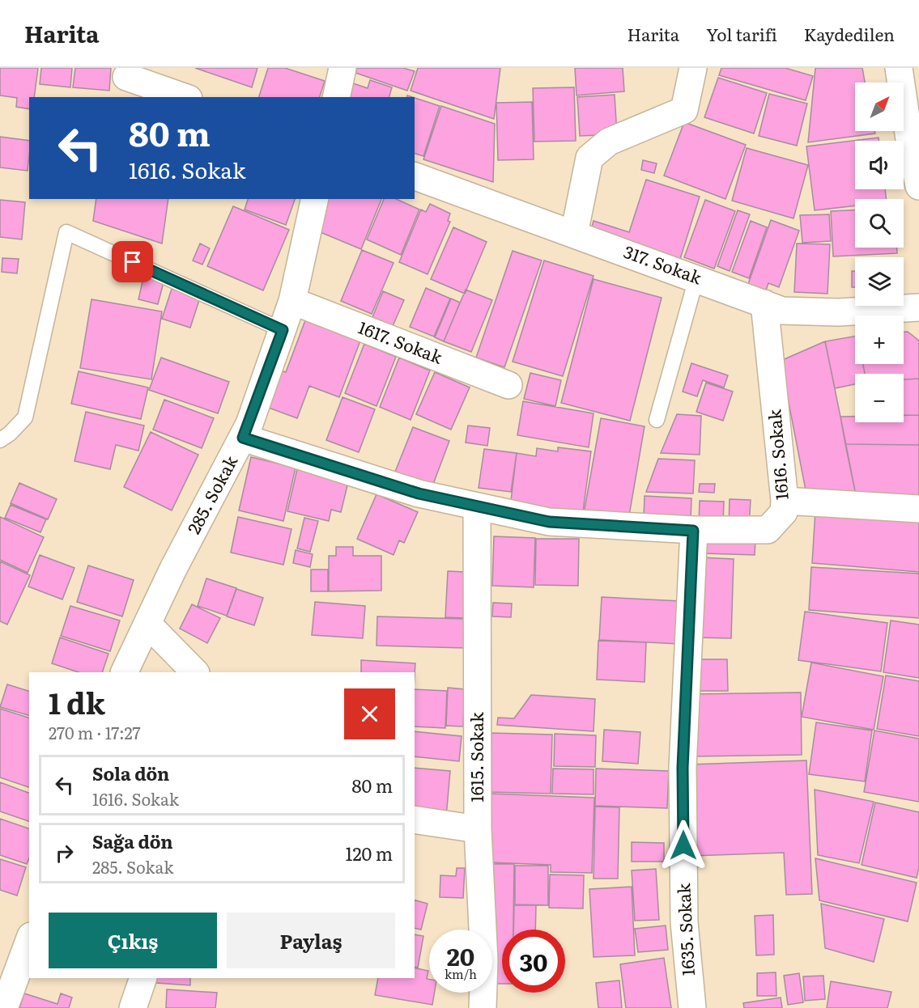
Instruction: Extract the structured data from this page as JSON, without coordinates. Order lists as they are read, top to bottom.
{
  "streets": {
    "street": [
      "317. Sokak",
      "1617. Sokak",
      "1616. Sokak",
      "285. Sokak",
      "1615. Sokak",
      "1635. Sokak"
    ]
  },
  "crossings": [
    ["317. Sokak", "1616. Sokak"],
    ["1617. Sokak", "285. Sokak"],
    ["1616. Sokak", "285. Sokak"],
    ["1616. Sokak", "1615. Sokak"],
    ["1616. Sokak", "1635. Sokak"]
  ],
  "north": "top right",
  "page": {
    "header": "Harita",
    "nav": ["Harita", "Yol tarifi", "Kaydedilen"],
    "map_buttons": ["+", "−"],
    "turn": ["80 m", "1616. Sokak"],
    "heading": ["1 dk", "270 m · 17:27"],
    "list": [
      {
        "name": "Sola dön",
        "note": "1616. Sokak",
        "value": "80 m"
      },
      {
        "name": "Sağa dön",
        "note": "285. Sokak",
        "value": "120 m"
      }
    ],
    "buttons": ["Çıkış", "Paylaş"],
    "speed": "20 km/h",
    "limit": "30"
  }
}
